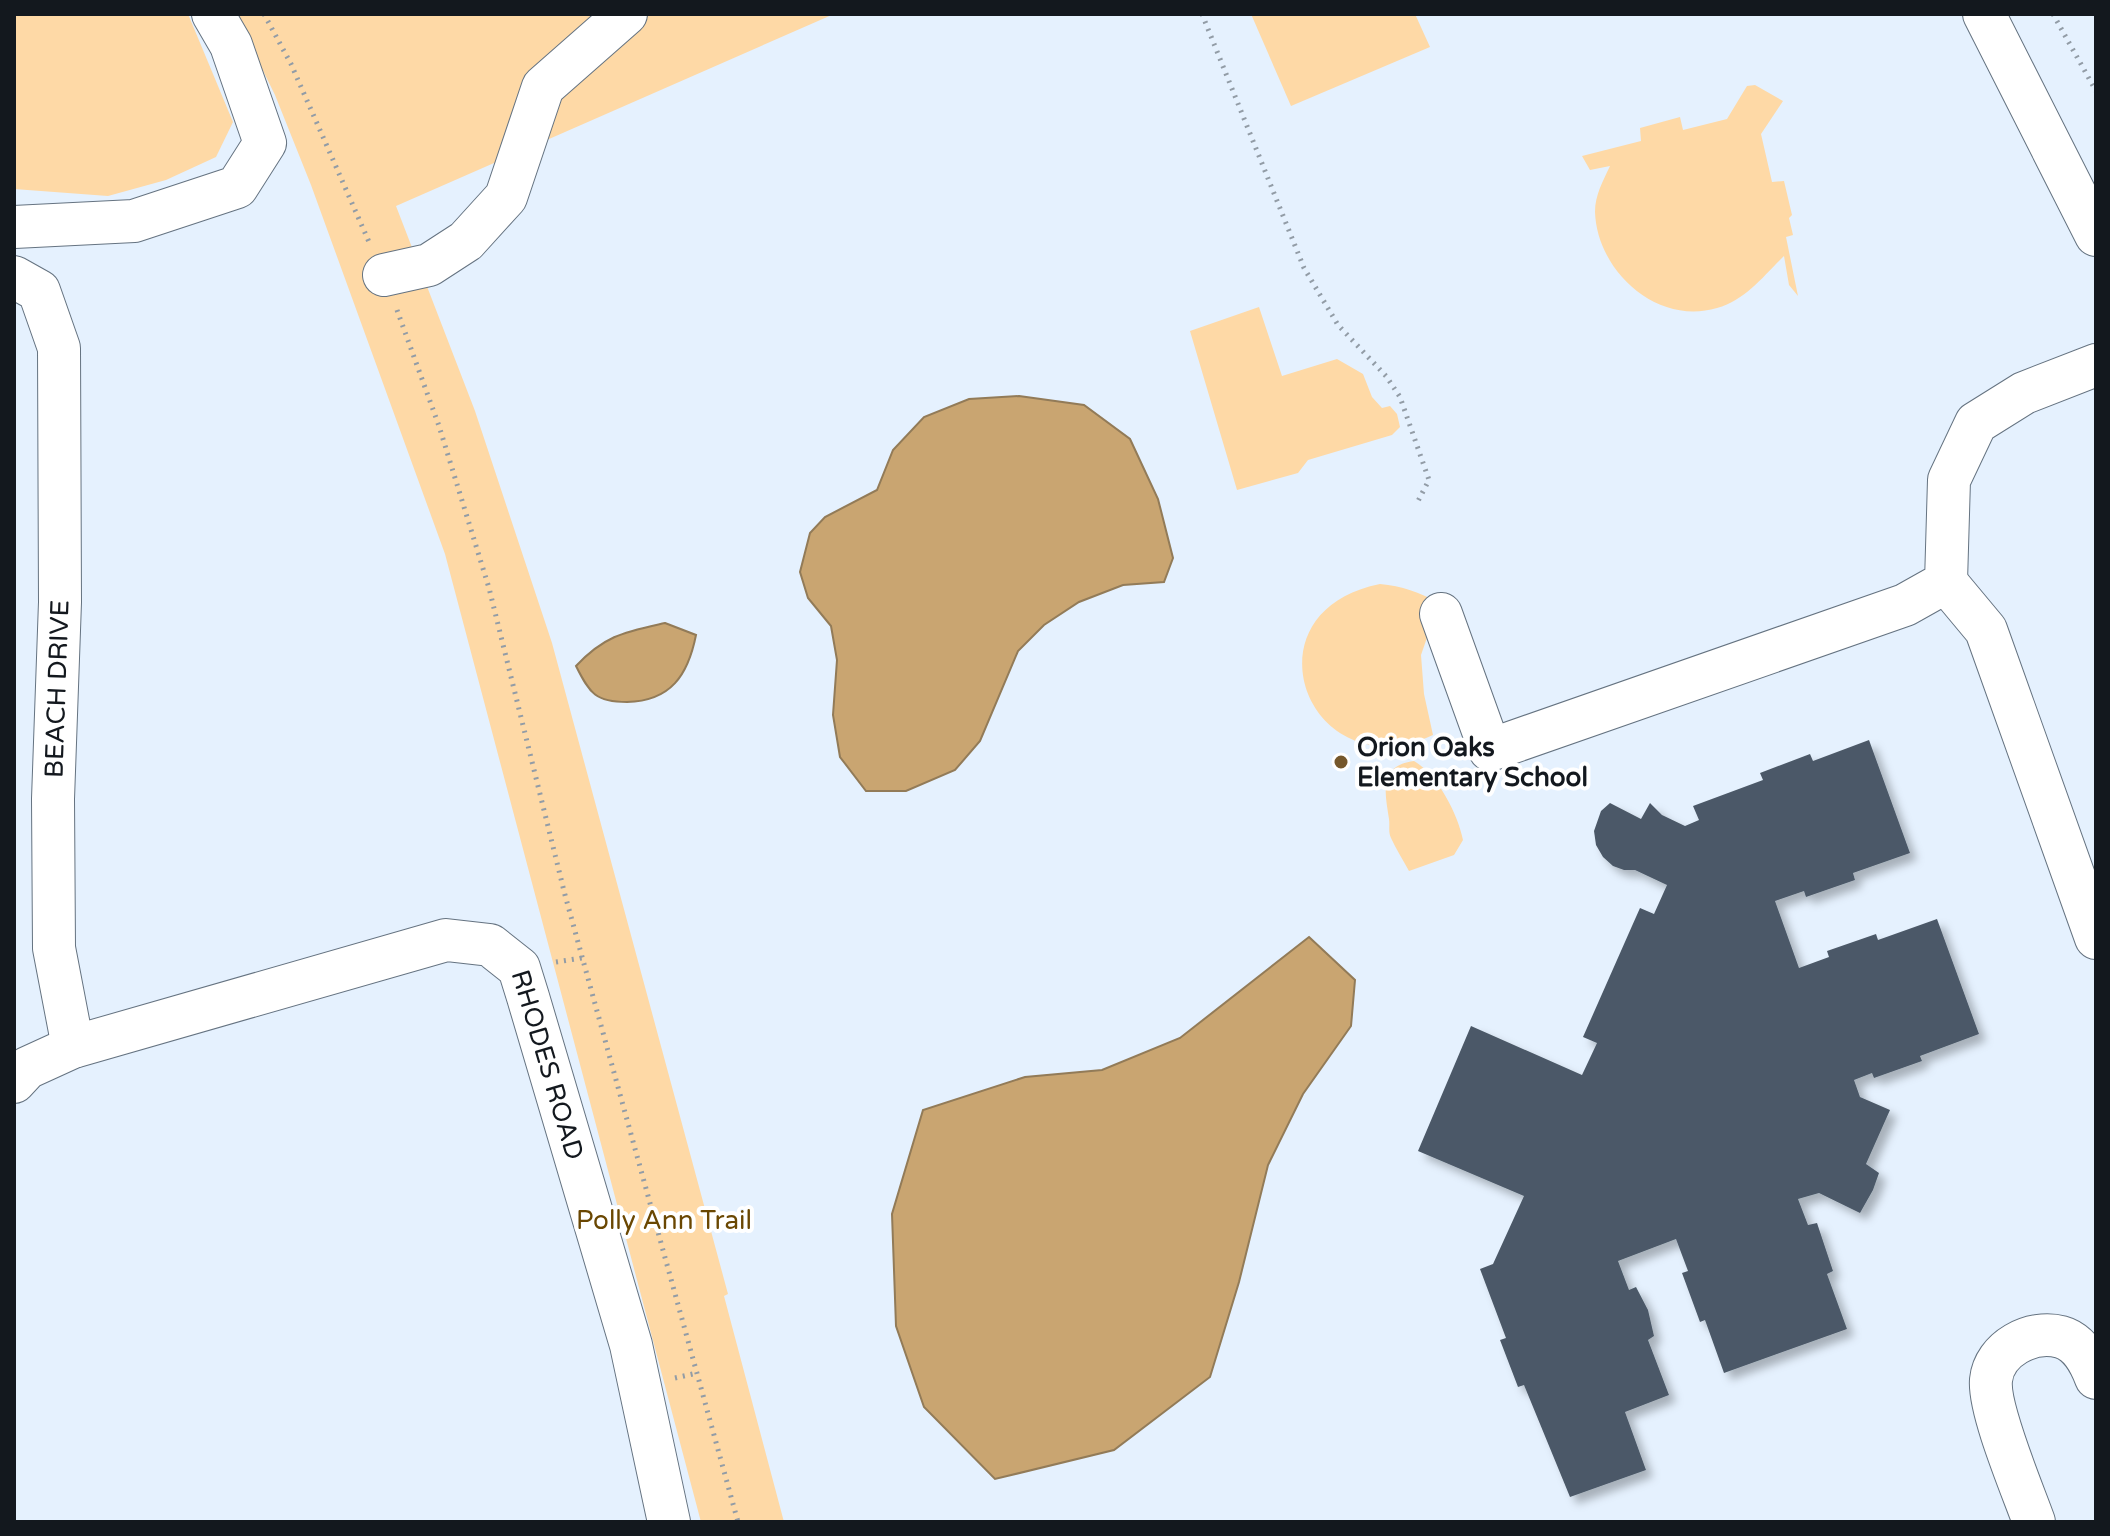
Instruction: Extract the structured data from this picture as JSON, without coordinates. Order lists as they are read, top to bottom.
{
  "streets": {
    "street": ["BEACH DRIVE", "RHODES ROAD"]
  },
  "crossings": [
    ["BEACH DRIVE", "RHODES ROAD"]
  ],
  "parks": ["Polly Ann Trail"],
  "places": ["Orion Oaks Elementary School"]
}
